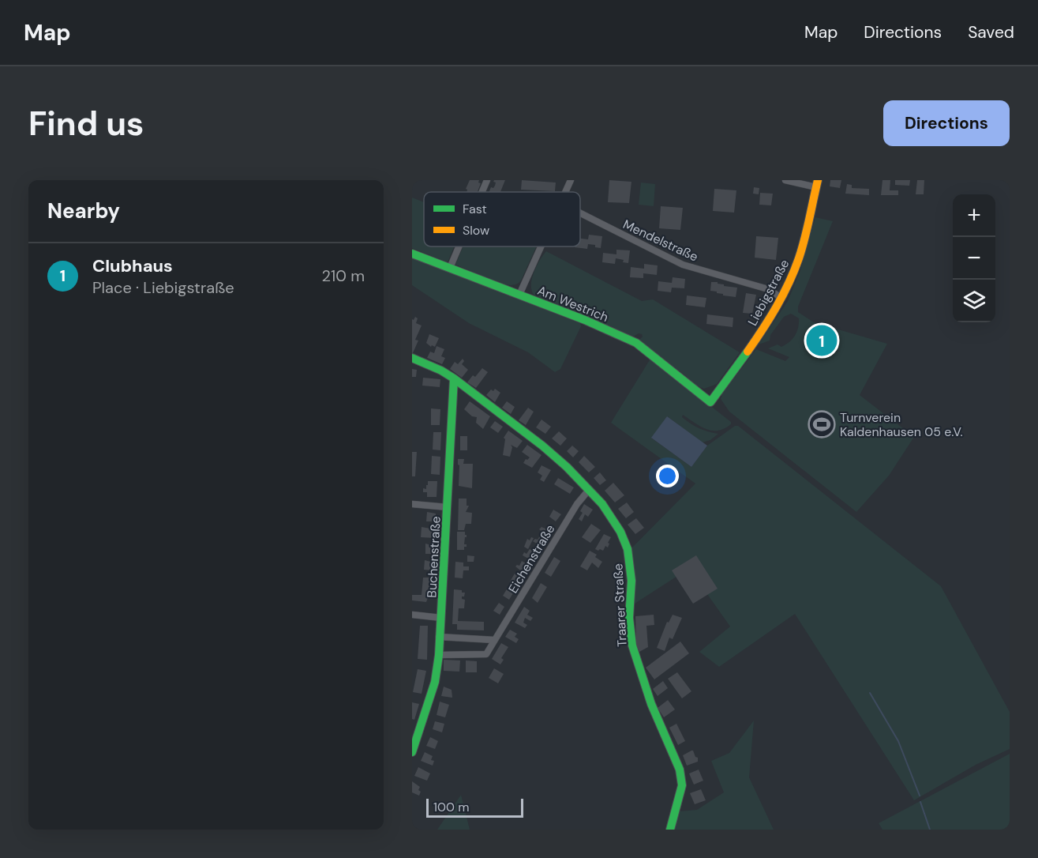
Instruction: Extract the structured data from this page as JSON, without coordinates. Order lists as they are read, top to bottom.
{
  "streets": {
    "street": [
      "Mendelstraße",
      "Liebigstraße",
      "Am Westrich",
      "Buchenstraße",
      "Eichenstraße",
      "Traarer Straße"
    ]
  },
  "crossings": [
    ["Mendelstraße", "Liebigstraße"],
    ["Liebigstraße", "Am Westrich"],
    ["Buchenstraße", "Eichenstraße"],
    ["Buchenstraße", "Traarer Straße"],
    ["Eichenstraße", "Traarer Straße"]
  ],
  "places": {
    "sports": ["Turnverein Kaldenhausen 05 e.V."]
  },
  "legend": ["Fast", "Slow"],
  "scale_bar": "100 m",
  "page": {
    "header": "Map",
    "nav": ["Map", "Directions", "Saved"],
    "buttons": "Directions",
    "title": "Find us",
    "heading": "Nearby",
    "map_buttons": ["+", "−"],
    "list": [
      {
        "mark": "1",
        "name": "Clubhaus",
        "note": "Place · Liebigstraße",
        "value": "210 m"
      }
    ],
    "pins": "1",
    "scale": "100 m"
  }
}
